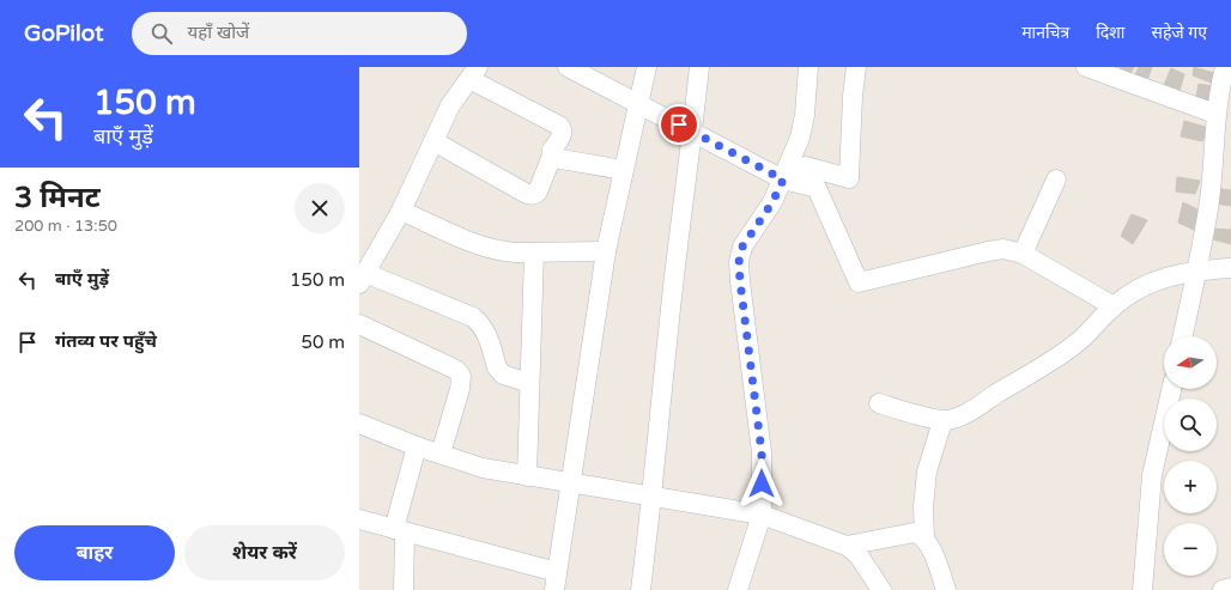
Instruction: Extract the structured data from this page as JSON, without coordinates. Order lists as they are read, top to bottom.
{
  "north": "left",
  "page": {
    "header": "GoPilot",
    "search": "यहाँ खोजें",
    "nav": ["मानचित्र", "दिशा", "सहेजे गए"],
    "turn": ["150 m", "बाएँ मुड़ें"],
    "heading": ["3 मिनट", "200 m · 13:50"],
    "list": [
      {
        "name": "बाएँ मुड़ें",
        "value": "150 m"
      },
      {
        "name": "गंतव्य पर पहुँचे",
        "value": "50 m"
      }
    ],
    "map_buttons": ["+", "−"],
    "buttons": ["बाहर", "शेयर करें"]
  }
}
